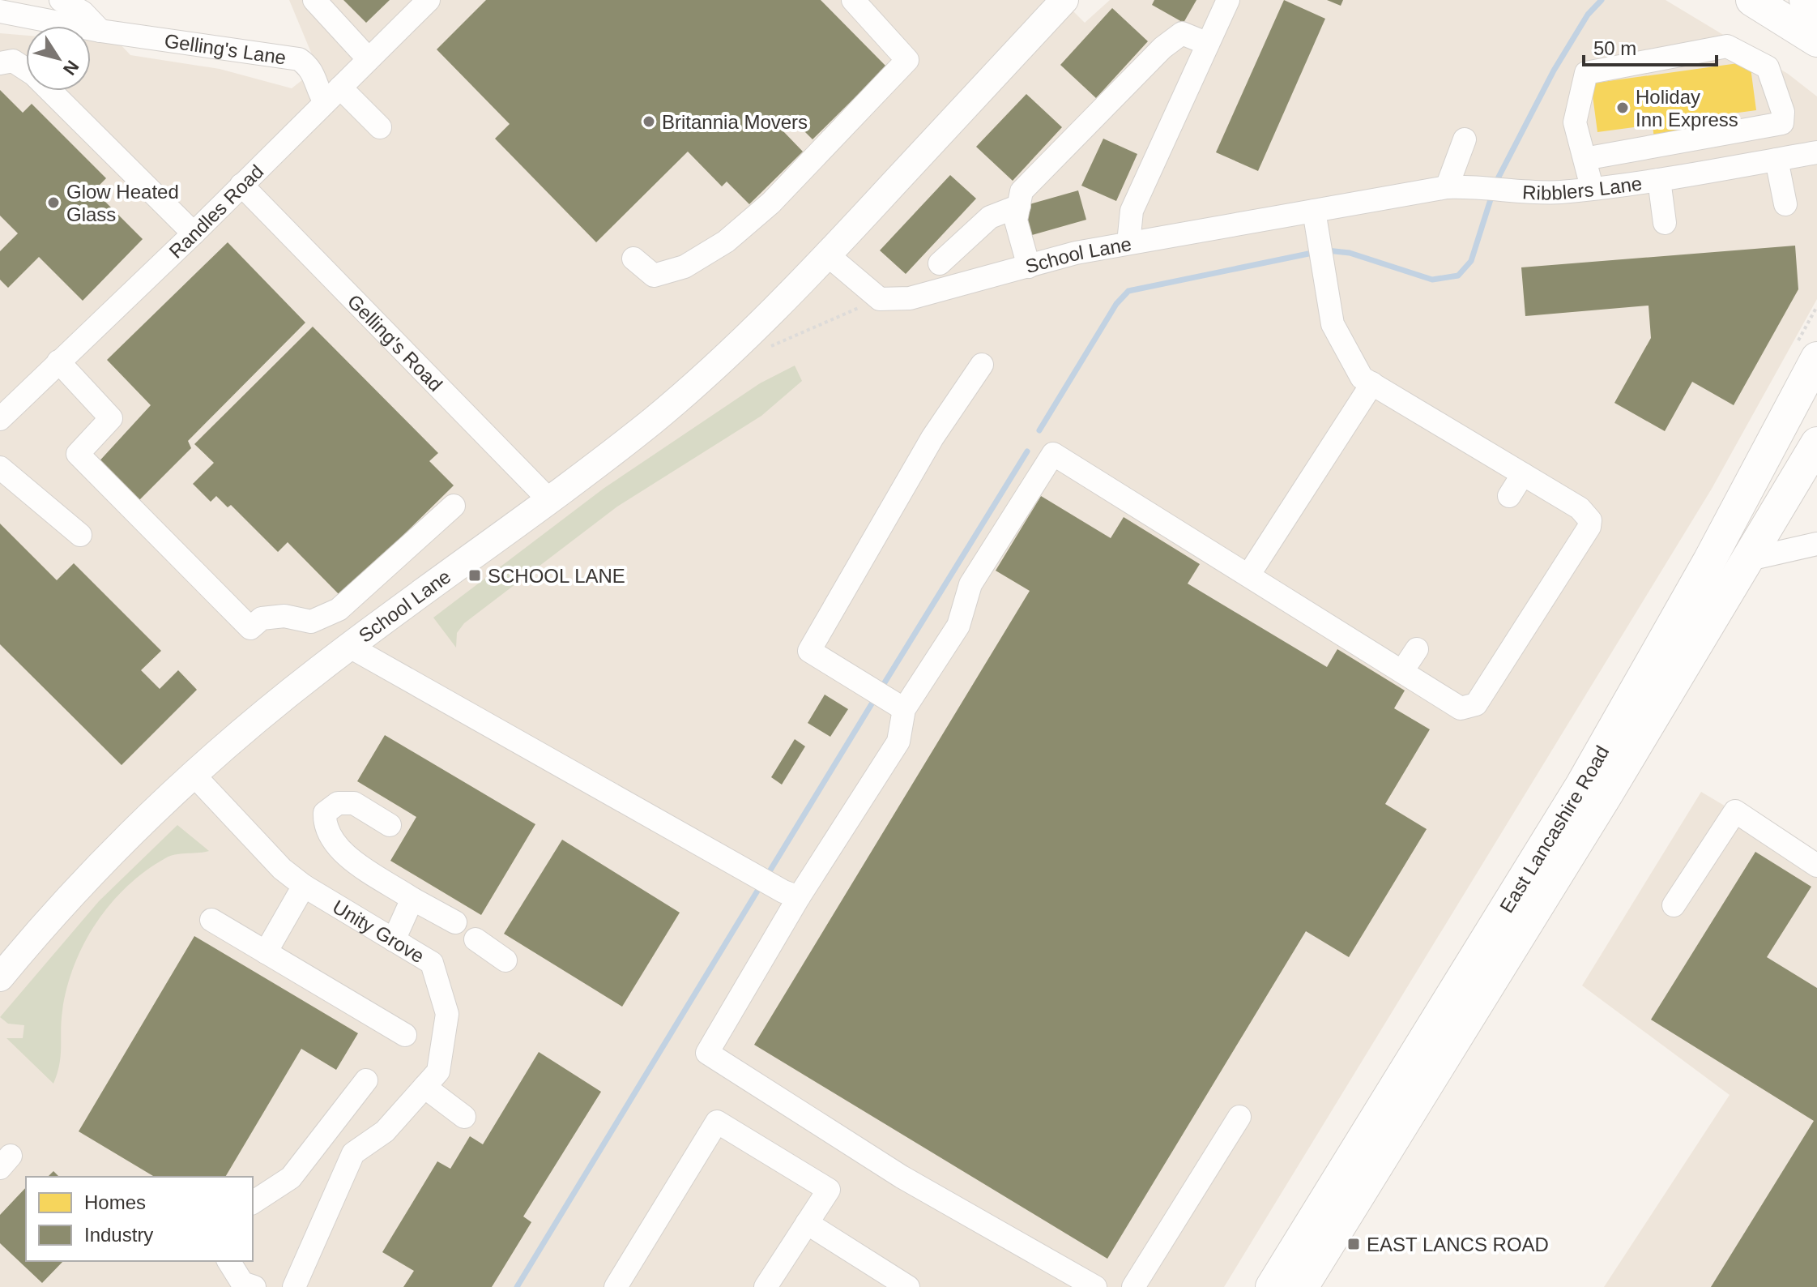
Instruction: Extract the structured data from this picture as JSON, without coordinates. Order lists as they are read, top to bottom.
{
  "streets": {
    "highway": ["East Lancashire Road"],
    "main road": ["School Lane"],
    "street": [
      "Gelling's Lane",
      "Ribblers Lane",
      "Randles Road",
      "Gelling's Road",
      "Unity Grove"
    ]
  },
  "crossings": [
    ["Gelling's Lane", "Randles Road"],
    ["Ribblers Lane", "School Lane"],
    ["Randles Road", "Gelling's Road"],
    ["School Lane", "Gelling's Road"],
    ["School Lane", "Unity Grove"]
  ],
  "places": {
    "other": ["Holiday Inn Express", "Britannia Movers", "Glow Heated Glass"],
    "transit": ["SCHOOL LANE", "EAST LANCS ROAD"]
  },
  "legend": ["Homes", "Industry"],
  "scale_bar": "50 m",
  "north": "bottom right"
}
